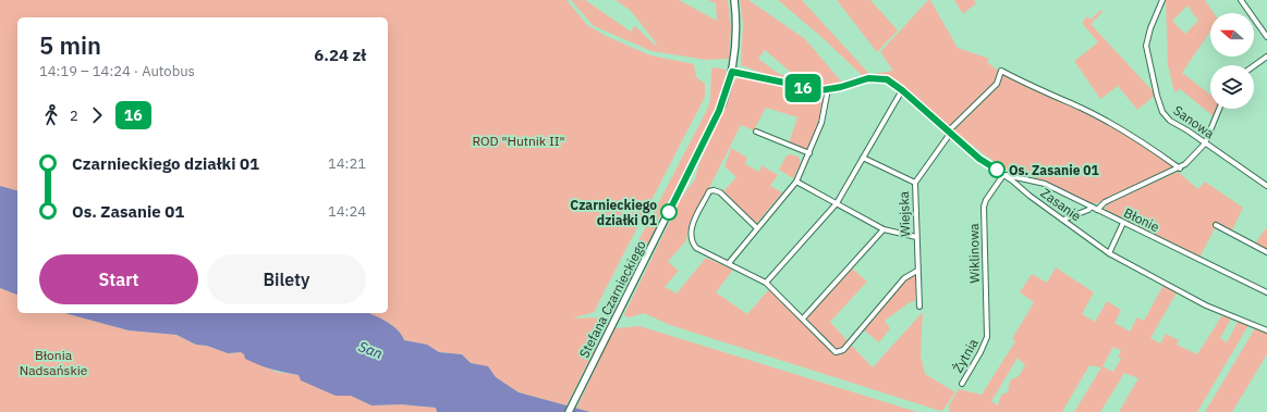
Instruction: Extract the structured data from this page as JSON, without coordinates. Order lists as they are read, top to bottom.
{
  "streets": {
    "street": [
      "Sanowa",
      "Zasanie",
      "Wiejska",
      "Błonie",
      "Wiklinowa",
      "Stefana Czarnieckiego",
      "Żytnia"
    ]
  },
  "crossings": [
    ["Zasanie", "Wiejska"],
    ["Zasanie", "Błonie"],
    ["Zasanie", "Wiklinowa"],
    ["Zasanie", "Stefana Czarnieckiego"],
    ["Błonie", "Wiklinowa"],
    ["Wiklinowa", "Żytnia"]
  ],
  "water": ["San"],
  "parks": ["ROD \"Hutnik II\"", "Błonia Nadsańskie"],
  "places": ["Os. Zasanie 01", "Czarnieckiego działki 01"],
  "lines": ["bus line 16"],
  "north": "left",
  "page": {
    "on_map": "16",
    "heading": ["5 min", "14:19 – 14:24 · Autobus", "6.24 zł"],
    "legs": ["2", "16"],
    "list": [
      {
        "name": "Czarnieckiego działki 01",
        "value": "14:21"
      },
      {
        "name": "Os. Zasanie 01",
        "value": "14:24"
      }
    ],
    "buttons": ["Start", "Bilety"]
  }
}
